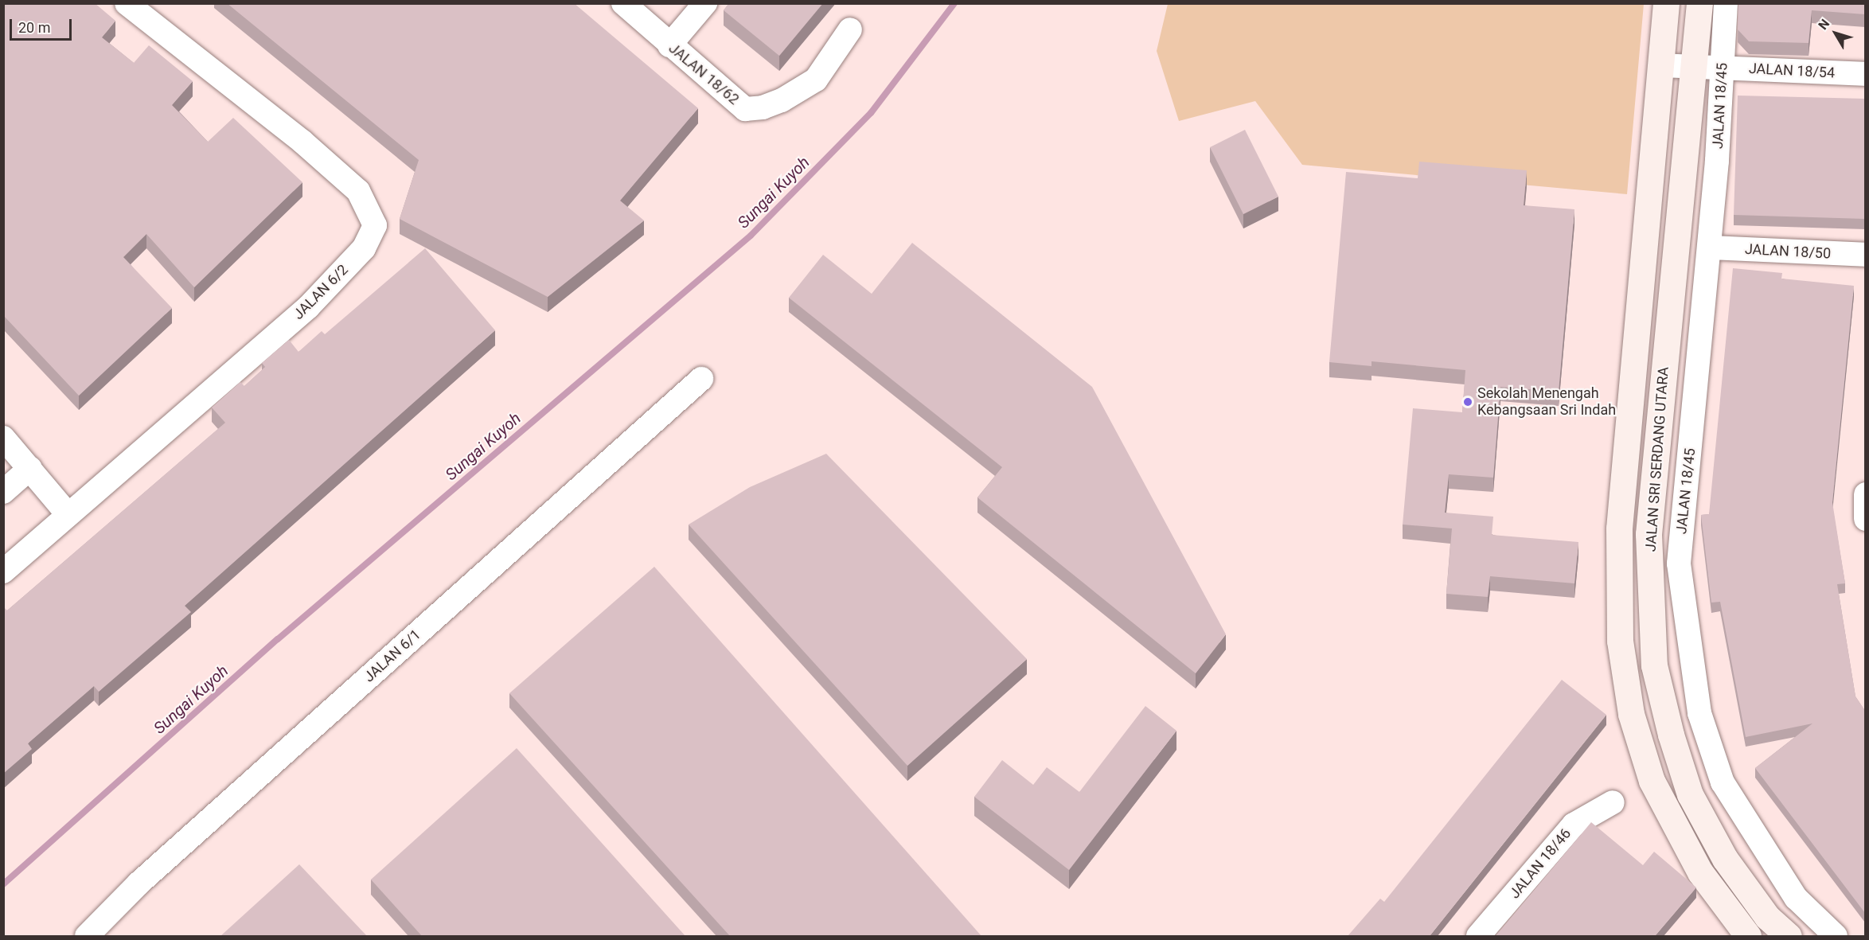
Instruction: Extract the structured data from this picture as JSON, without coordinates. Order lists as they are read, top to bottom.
{
  "streets": {
    "street": [
      "JALAN 18/54",
      "JALAN 18/62",
      "JALAN 18/45",
      "JALAN 18/50",
      "JALAN 6/2",
      "JALAN SRI SERDANG UTARA",
      "JALAN 6/1",
      "JALAN 18/46"
    ]
  },
  "crossings": [
    ["JALAN 18/54", "JALAN 18/45"],
    ["JALAN 18/54", "JALAN SRI SERDANG UTARA"],
    ["JALAN 18/45", "JALAN 18/50"]
  ],
  "water": ["Sungai Kuyoh"],
  "places": ["Sekolah Menengah Kebangsaan Sri Indah"],
  "scale_bar": "20 m",
  "north": "top left"
}
